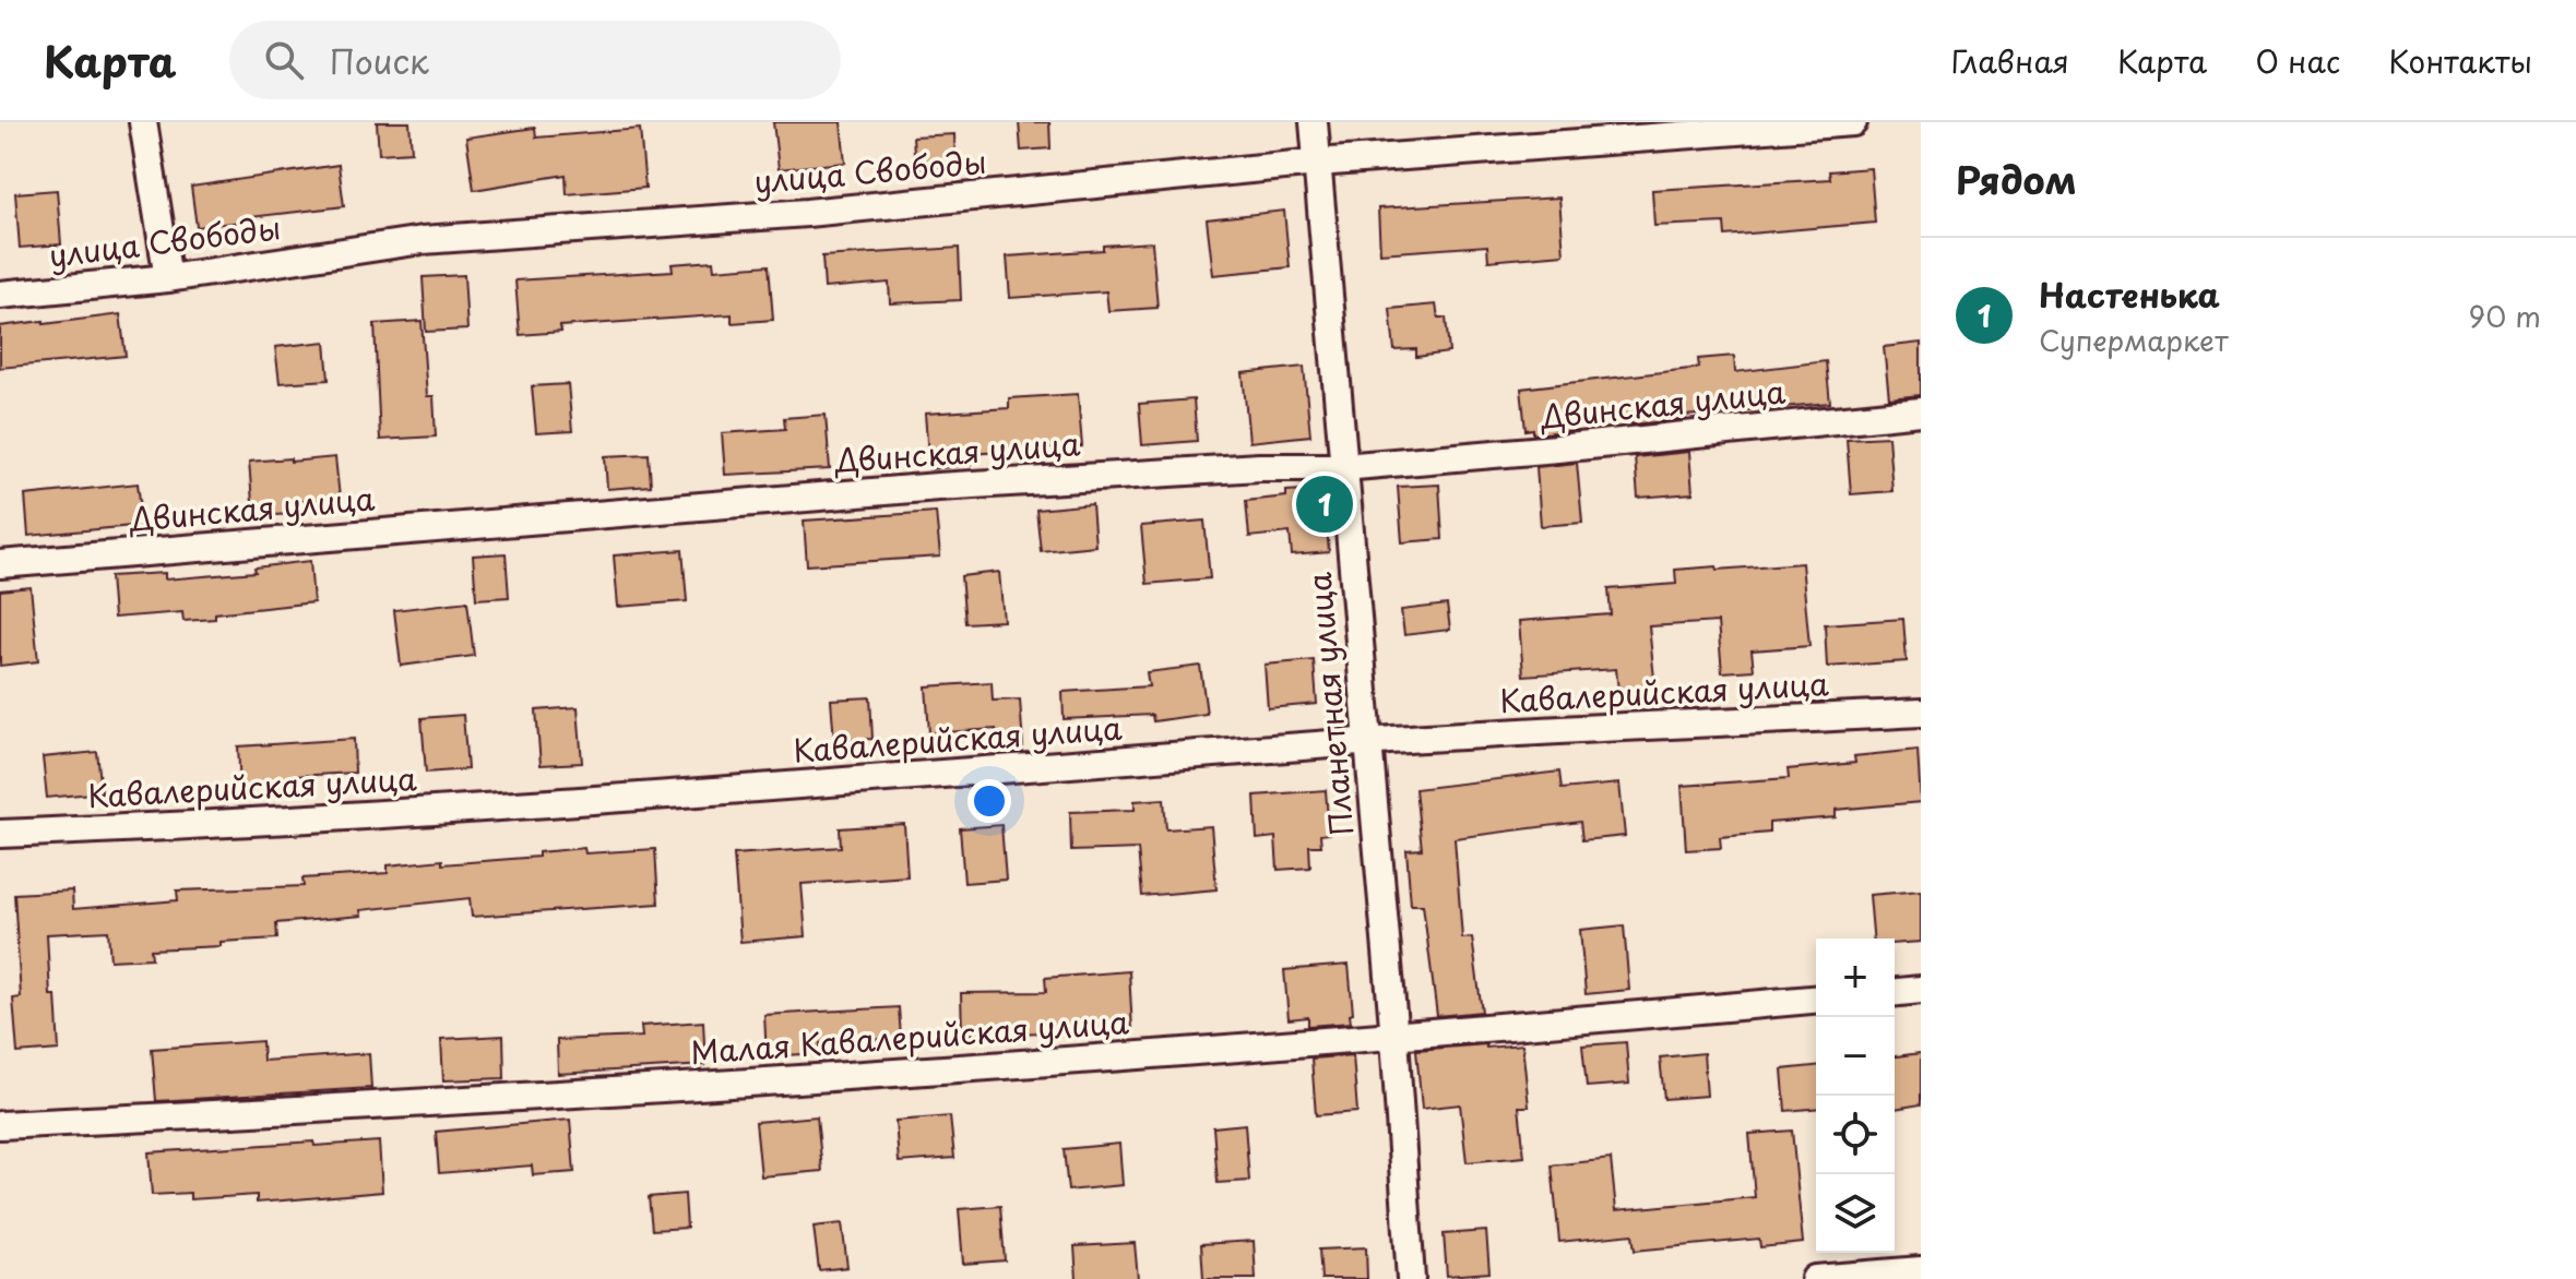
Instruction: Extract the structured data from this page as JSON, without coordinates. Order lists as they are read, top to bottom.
{
  "streets": {
    "street": [
      "улица Свободы",
      "Двинская улица",
      "Кавалерийская улица",
      "Планетная улица",
      "Малая Кавалерийская улица"
    ]
  },
  "crossings": [
    ["улица Свободы", "Планетная улица"],
    ["Двинская улица", "Планетная улица"],
    ["Кавалерийская улица", "Планетная улица"],
    ["Планетная улица", "Малая Кавалерийская улица"]
  ],
  "page": {
    "header": "Карта",
    "search": "Поиск",
    "nav": [
      "Главная",
      "Карта",
      "О нас",
      "Контакты"
    ],
    "heading": "Рядом",
    "list": [
      {
        "mark": "1",
        "name": "Настенька",
        "note": "Супермаркет",
        "value": "90 m"
      }
    ],
    "pins": "1",
    "map_buttons": ["+", "−"]
  }
}
